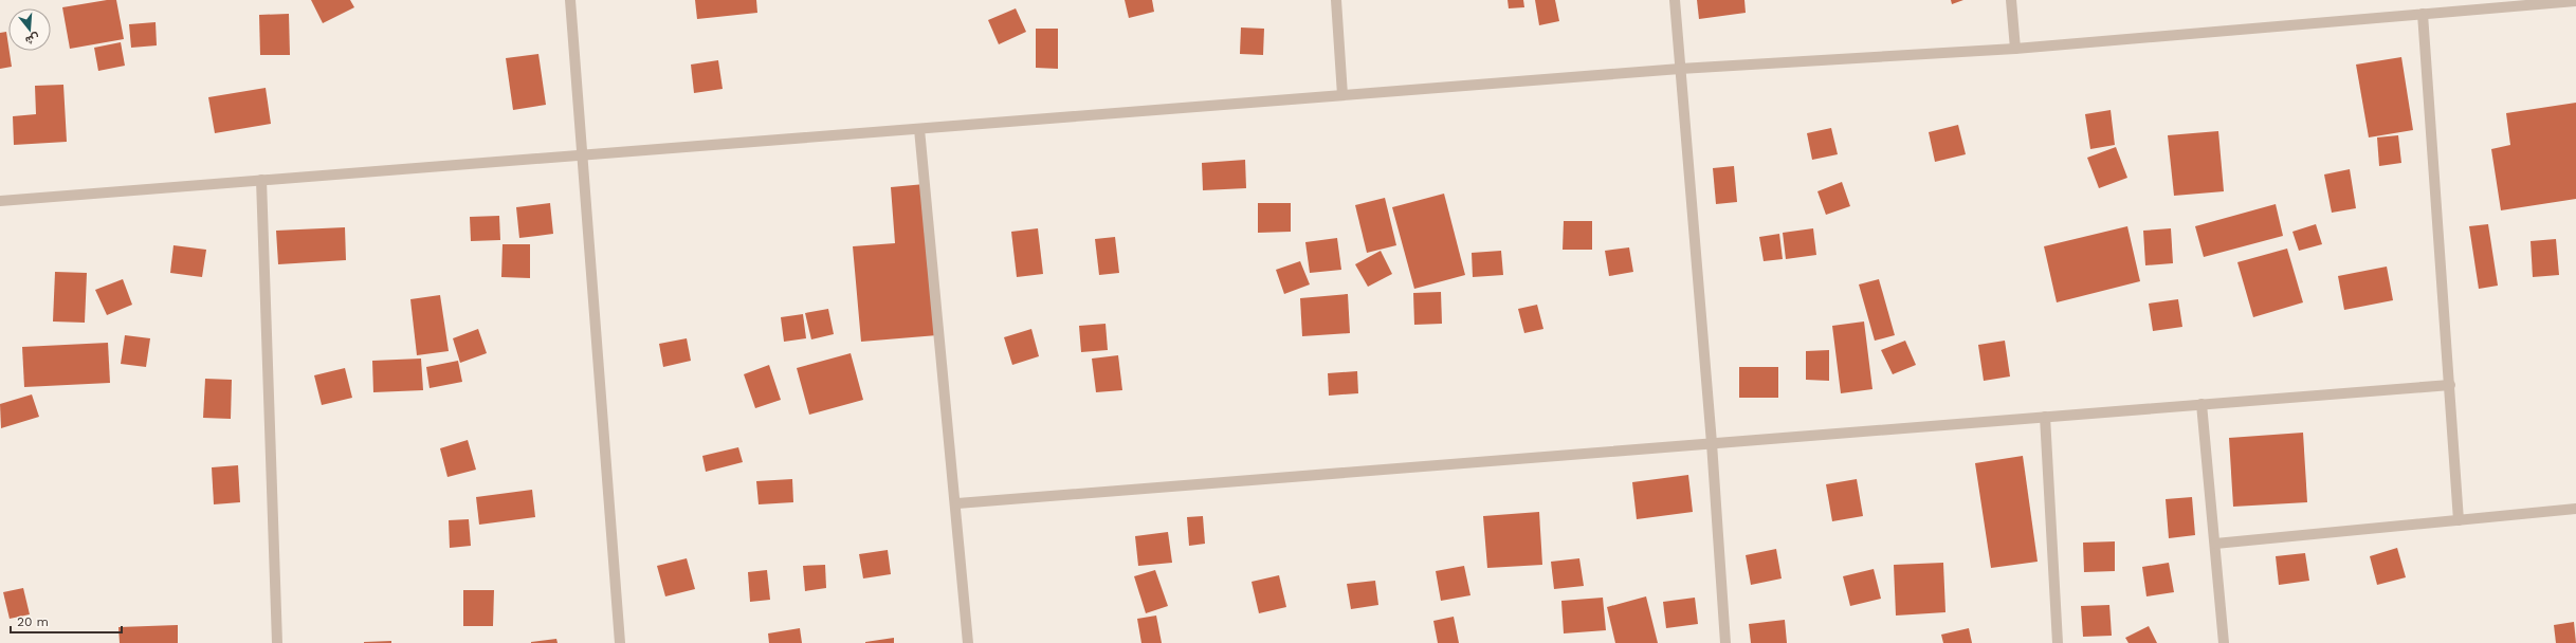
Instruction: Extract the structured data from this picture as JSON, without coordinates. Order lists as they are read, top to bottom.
{
  "scale_bar": "20 m",
  "north": "bottom"
}
